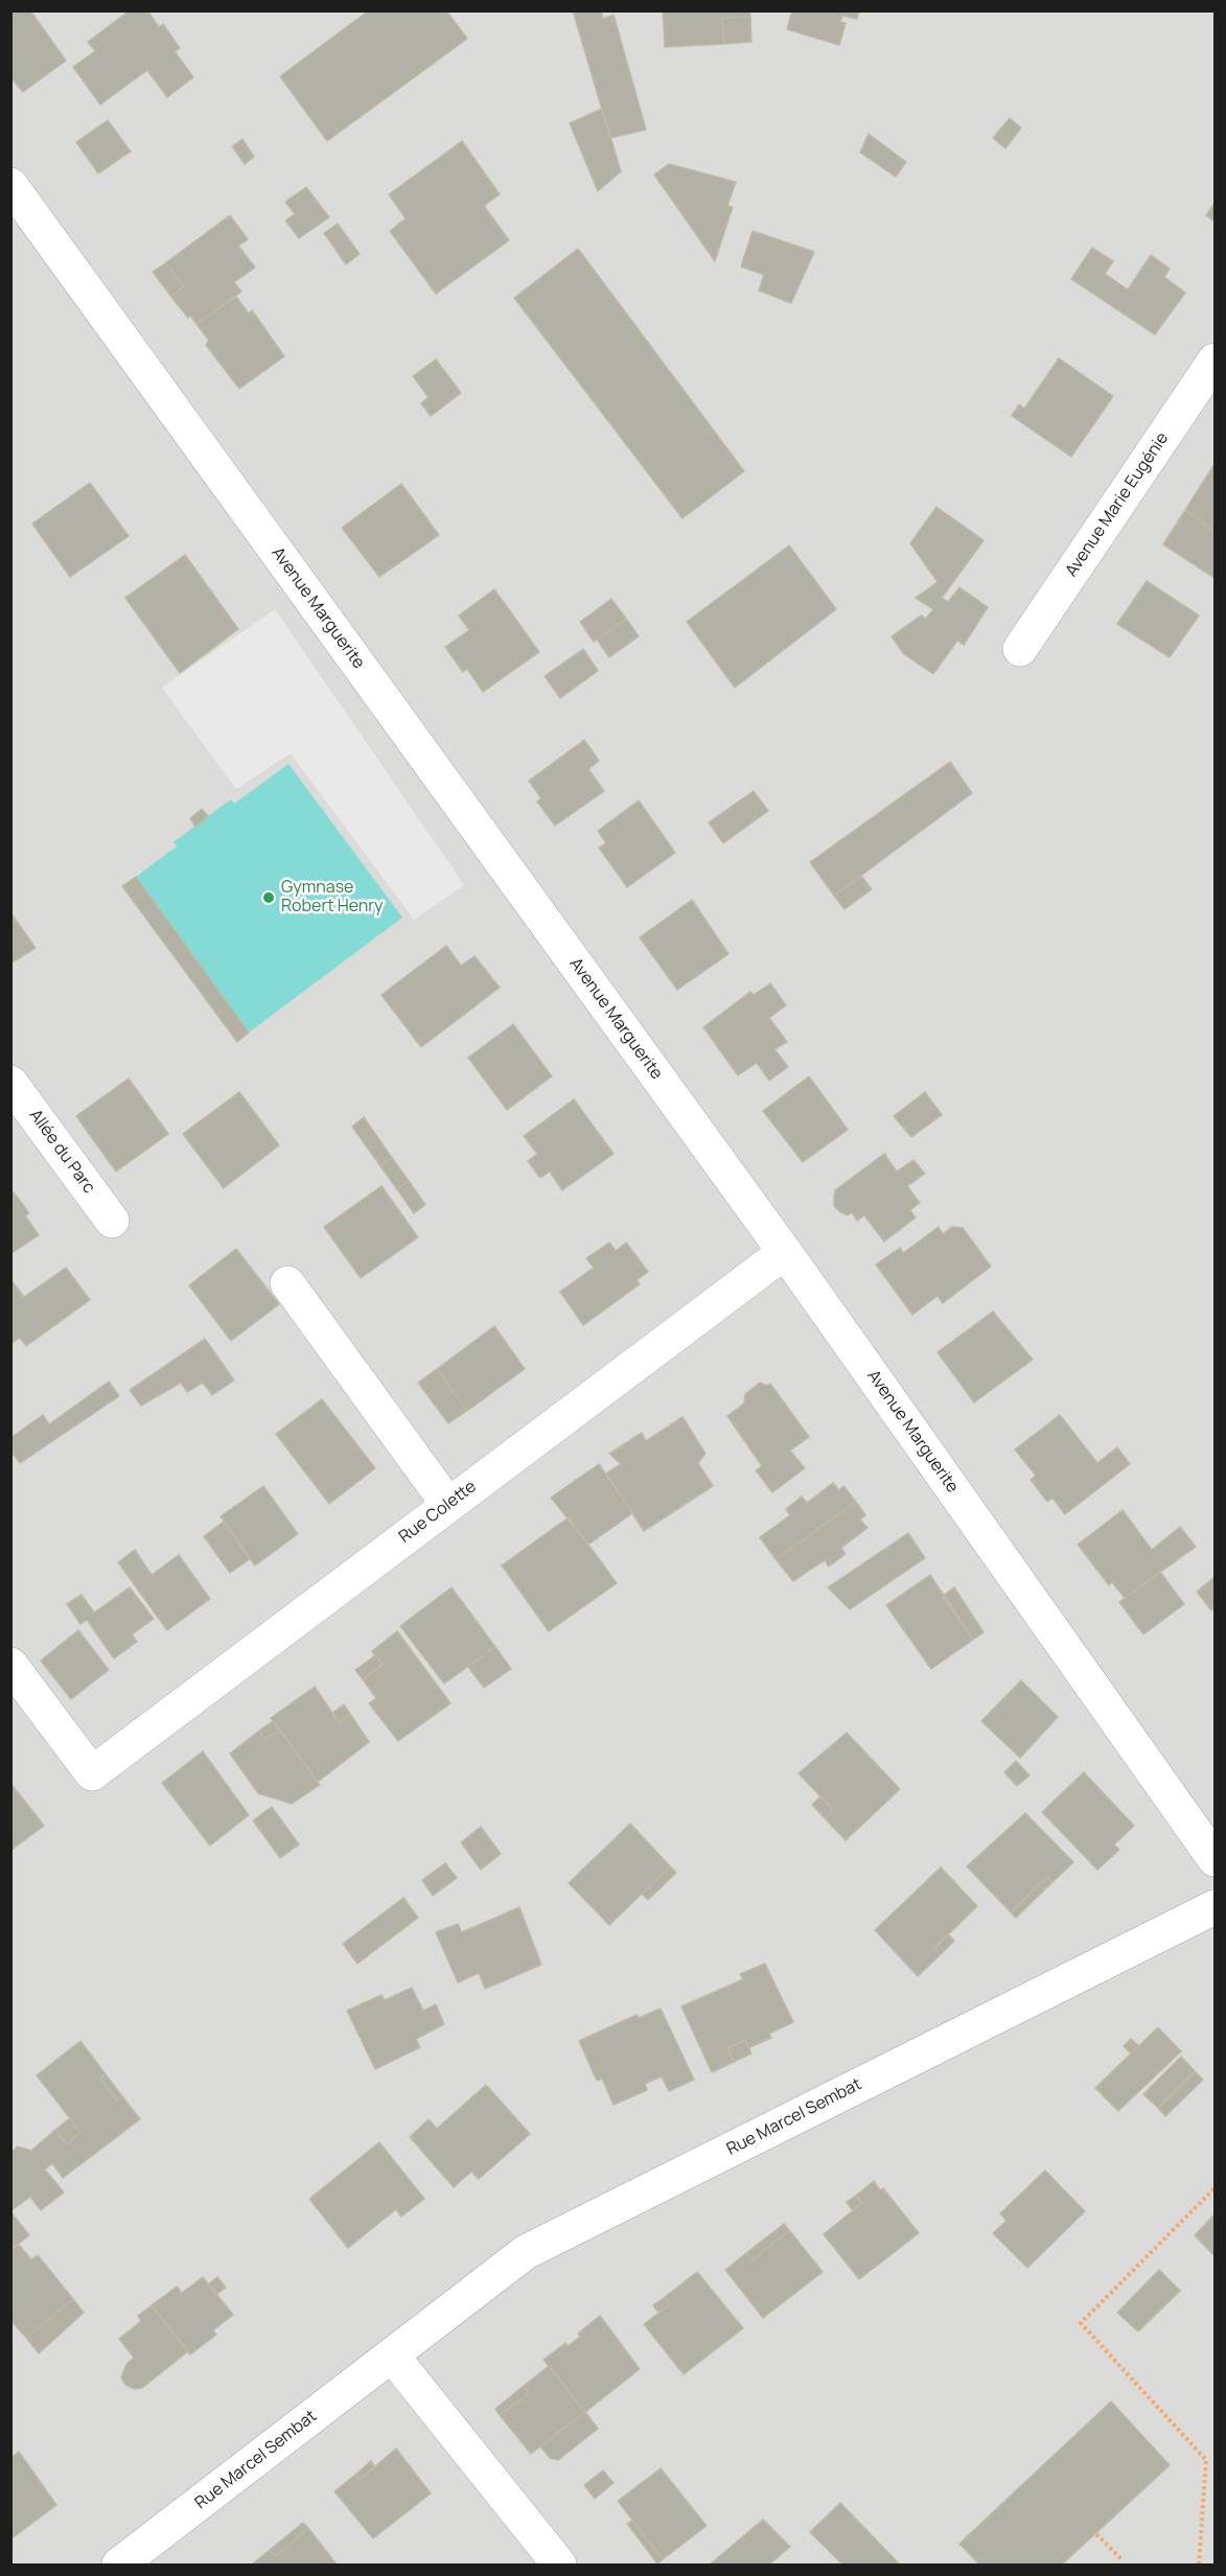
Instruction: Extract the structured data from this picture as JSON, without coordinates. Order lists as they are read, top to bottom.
{
  "streets": {
    "street": [
      "Avenue Marie Eugénie",
      "Avenue Marguerite",
      "Allée du Parc",
      "Rue Colette",
      "Rue Marcel Sembat"
    ]
  },
  "crossings": [
    ["Avenue Marguerite", "Rue Colette"]
  ],
  "places": ["Gymnase Robert Henry"]
}
